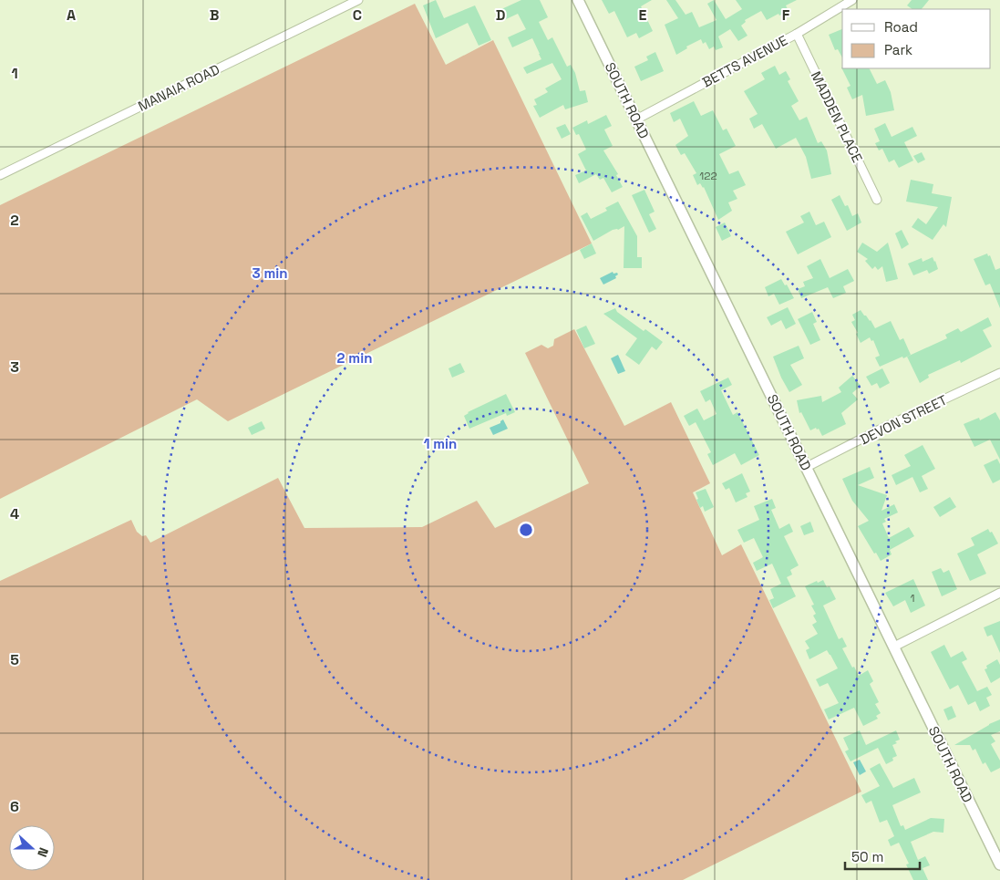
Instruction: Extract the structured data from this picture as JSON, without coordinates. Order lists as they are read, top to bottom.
{
  "streets": {
    "street": [
      "BETTS AVENUE",
      "MANAIA ROAD",
      "SOUTH ROAD",
      "MADDEN PLACE",
      "DEVON STREET"
    ]
  },
  "crossings": [
    ["BETTS AVENUE", "SOUTH ROAD"],
    ["BETTS AVENUE", "MADDEN PLACE"],
    ["SOUTH ROAD", "DEVON STREET"]
  ],
  "house_numbers": ["122", "1"],
  "legend": ["Road", "Park"],
  "scale_bar": "50 m",
  "north": "right",
  "grid": {
    "columns": [
      "A",
      "B",
      "C",
      "D",
      "E",
      "F"
    ],
    "rows": [
      "1",
      "2",
      "3",
      "4",
      "5",
      "6"
    ]
  },
  "rings": ["3 min", "2 min", "1 min"]
}
